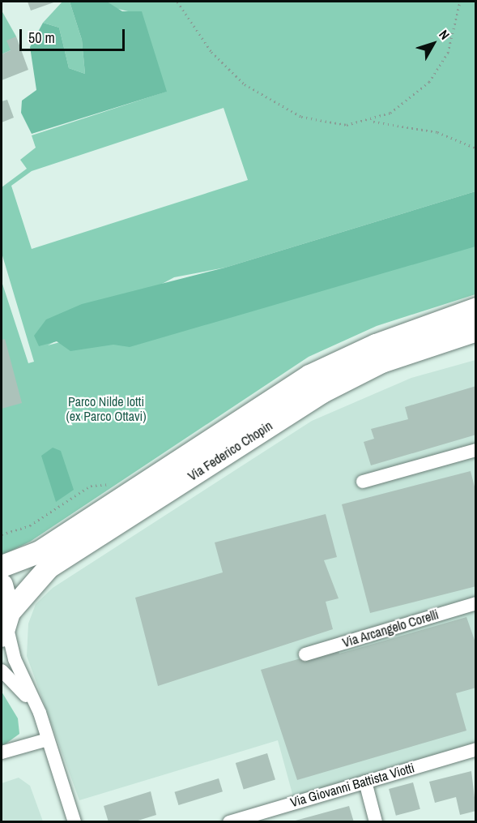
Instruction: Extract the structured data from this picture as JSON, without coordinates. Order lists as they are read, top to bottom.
{
  "streets": {
    "main road": ["Via Federico Chopin"],
    "street": ["Via Arcangelo Corelli", "Via Giovanni Battista Viotti"]
  },
  "parks": ["Parco Nilde Iotti (ex Parco Ottavi)"],
  "scale_bar": "50 m",
  "north": "top right"
}
